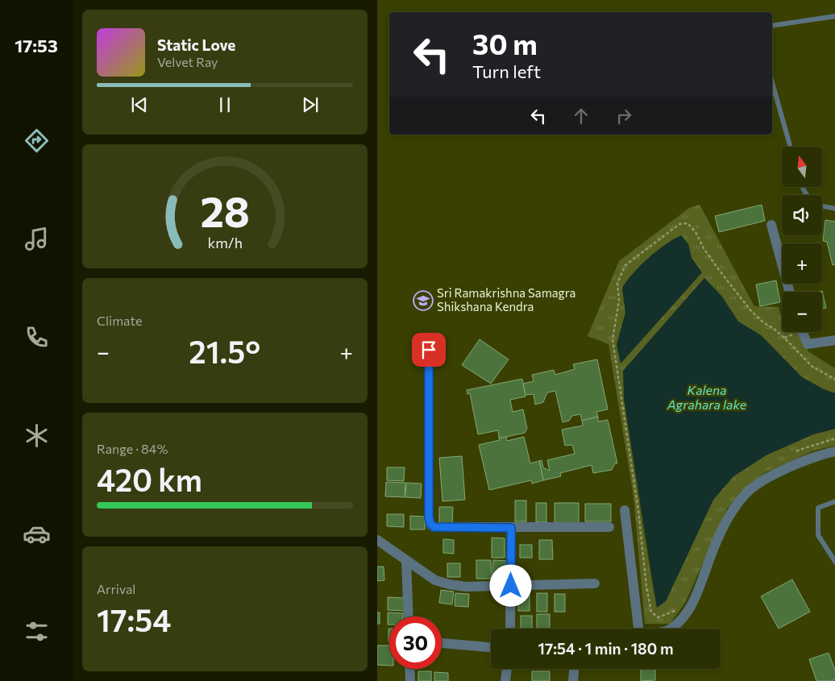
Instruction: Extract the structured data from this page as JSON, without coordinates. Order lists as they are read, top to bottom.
{
  "water": ["Kalena Agrahara lake"],
  "places": {
    "school or university": ["Sri Ramakrishna Samagra Shikshana Kendra"]
  },
  "north": "top",
  "page": {
    "tabs": "17:53",
    "turn": ["30 m", "Turn left"],
    "song": ["Static Love", "Velvet Ray"],
    "map_buttons": ["+", "−"],
    "tile": [
      "Climate",
      ["Range · 84%", "420 km"],
      ["Arrival", "17:54"]
    ],
    "heat": ["−", "21.5°", "+"],
    "limit": "30",
    "trip": "17:54 · 1 min · 180 m",
    "gauge": ["28", "km/h"]
  }
}
